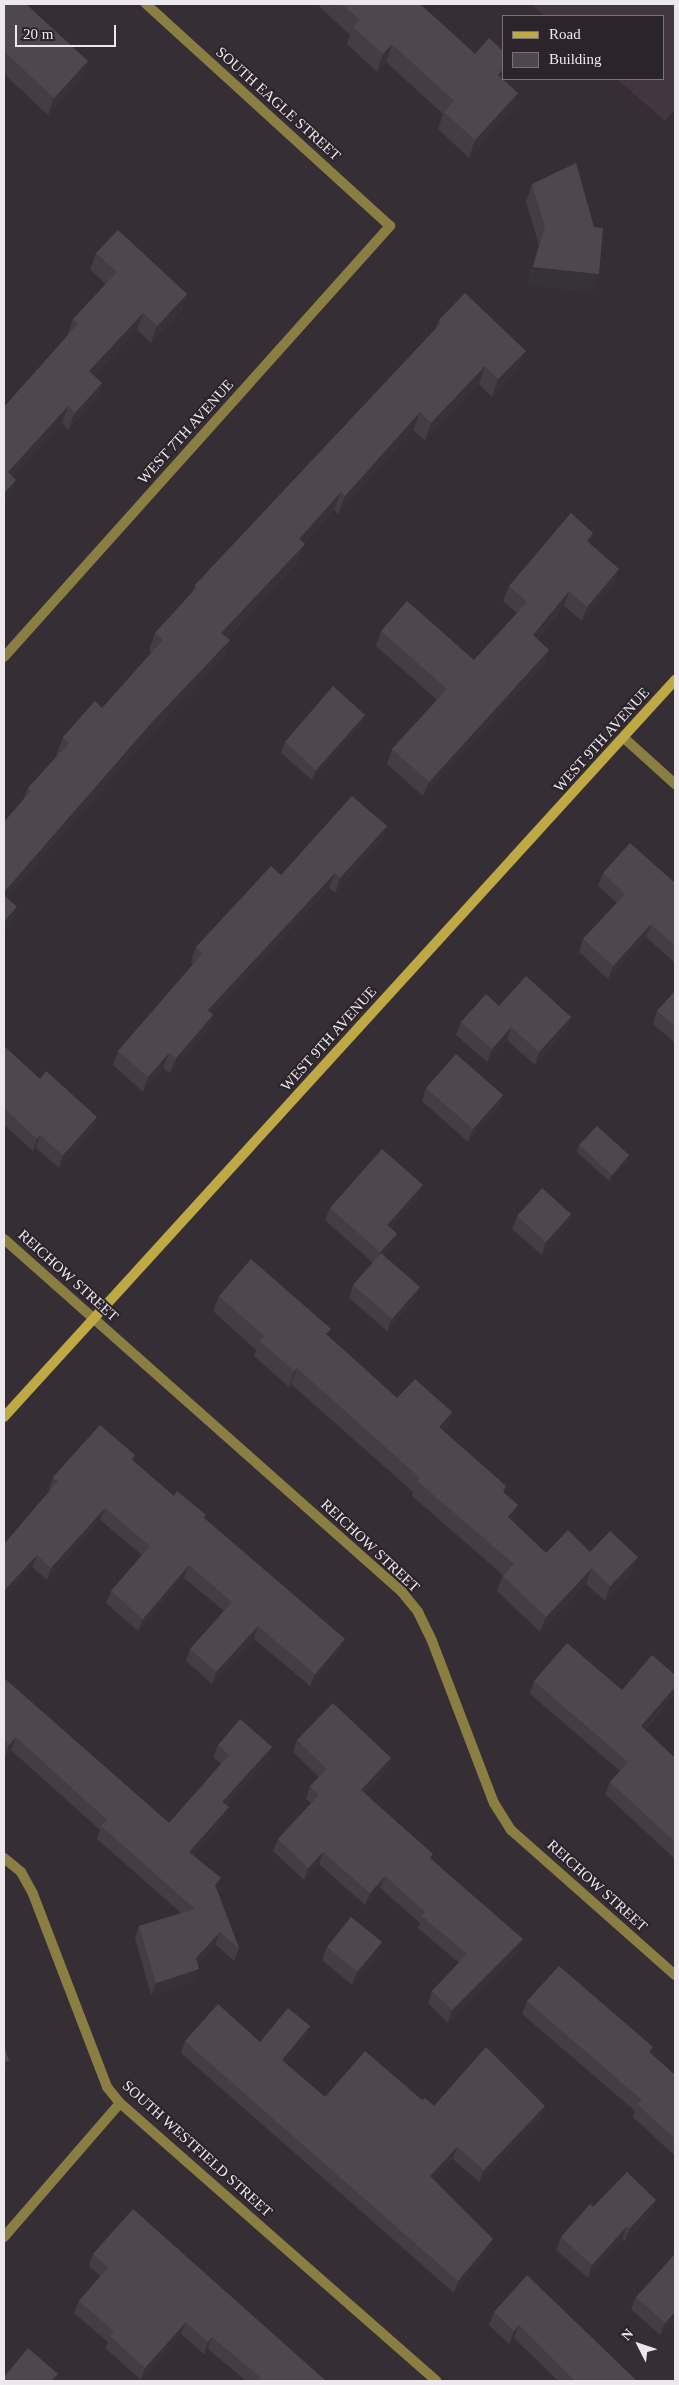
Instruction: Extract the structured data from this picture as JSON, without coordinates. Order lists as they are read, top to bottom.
{
  "streets": {
    "main road": ["WEST 9TH AVENUE"],
    "street": [
      "SOUTH EAGLE STREET",
      "WEST 7TH AVENUE",
      "REICHOW STREET",
      "SOUTH WESTFIELD STREET"
    ]
  },
  "crossings": [
    ["SOUTH EAGLE STREET", "WEST 7TH AVENUE"],
    ["WEST 9TH AVENUE", "REICHOW STREET"]
  ],
  "legend": ["Road", "Building"],
  "scale_bar": "20 m",
  "north": "top left"
}
